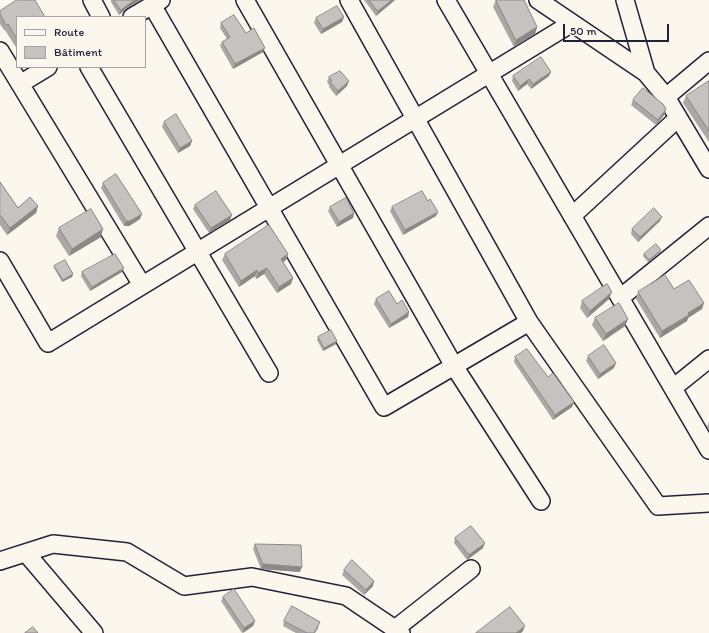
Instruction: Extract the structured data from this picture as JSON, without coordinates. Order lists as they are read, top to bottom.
{
  "legend": ["Route", "Bâtiment"],
  "scale_bar": "50 m"
}
